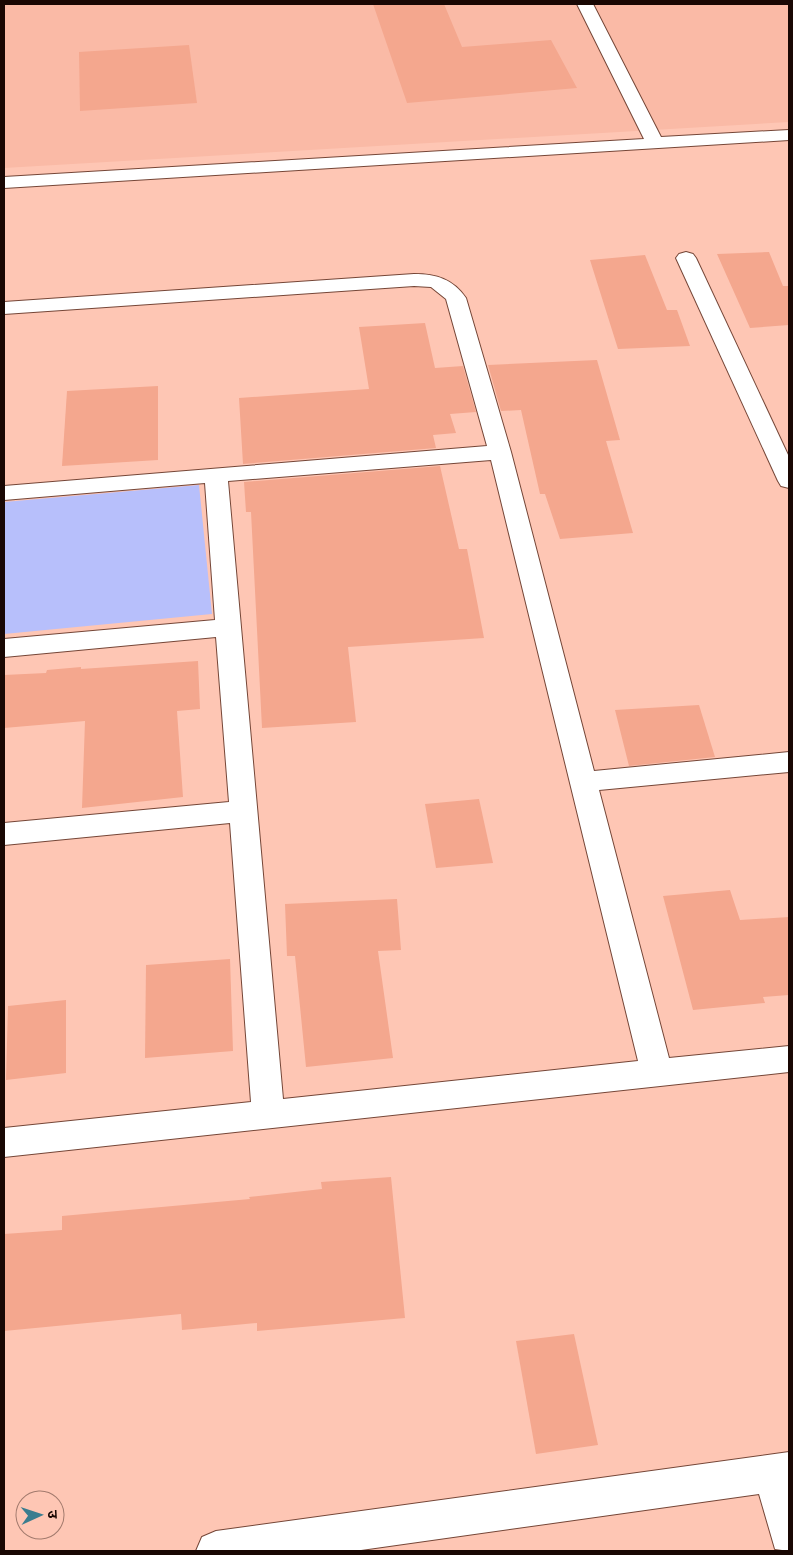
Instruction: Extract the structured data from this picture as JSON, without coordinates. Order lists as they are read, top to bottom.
{
  "north": "right"
}
